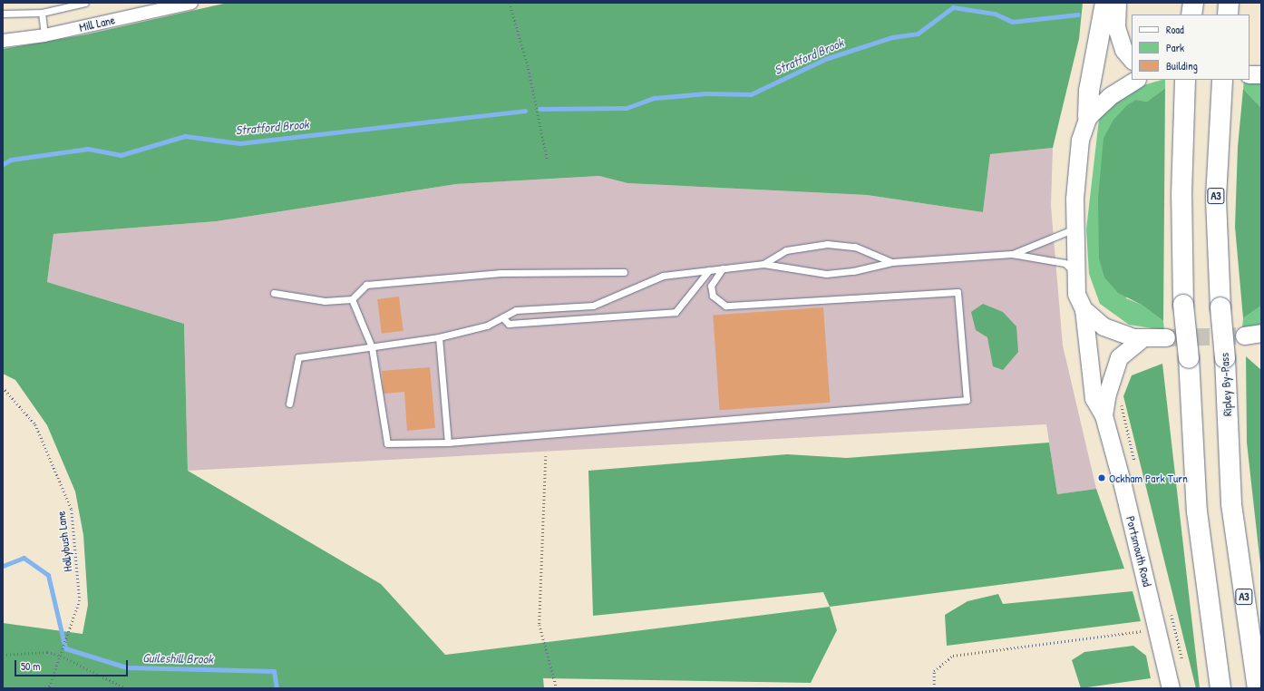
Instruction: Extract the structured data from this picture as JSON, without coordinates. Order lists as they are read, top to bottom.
{
  "streets": {
    "highway": ["A3", "Ripley By-Pass"],
    "main road": ["Portsmouth Road"],
    "street": ["Mill Lane"],
    "path": ["Hollybush Lane"]
  },
  "water": ["Stratford Brook", "Guileshill Brook"],
  "places": ["Ockham Park Turn"],
  "legend": ["Road", "Park", "Building"],
  "scale_bar": "50 m"
}
